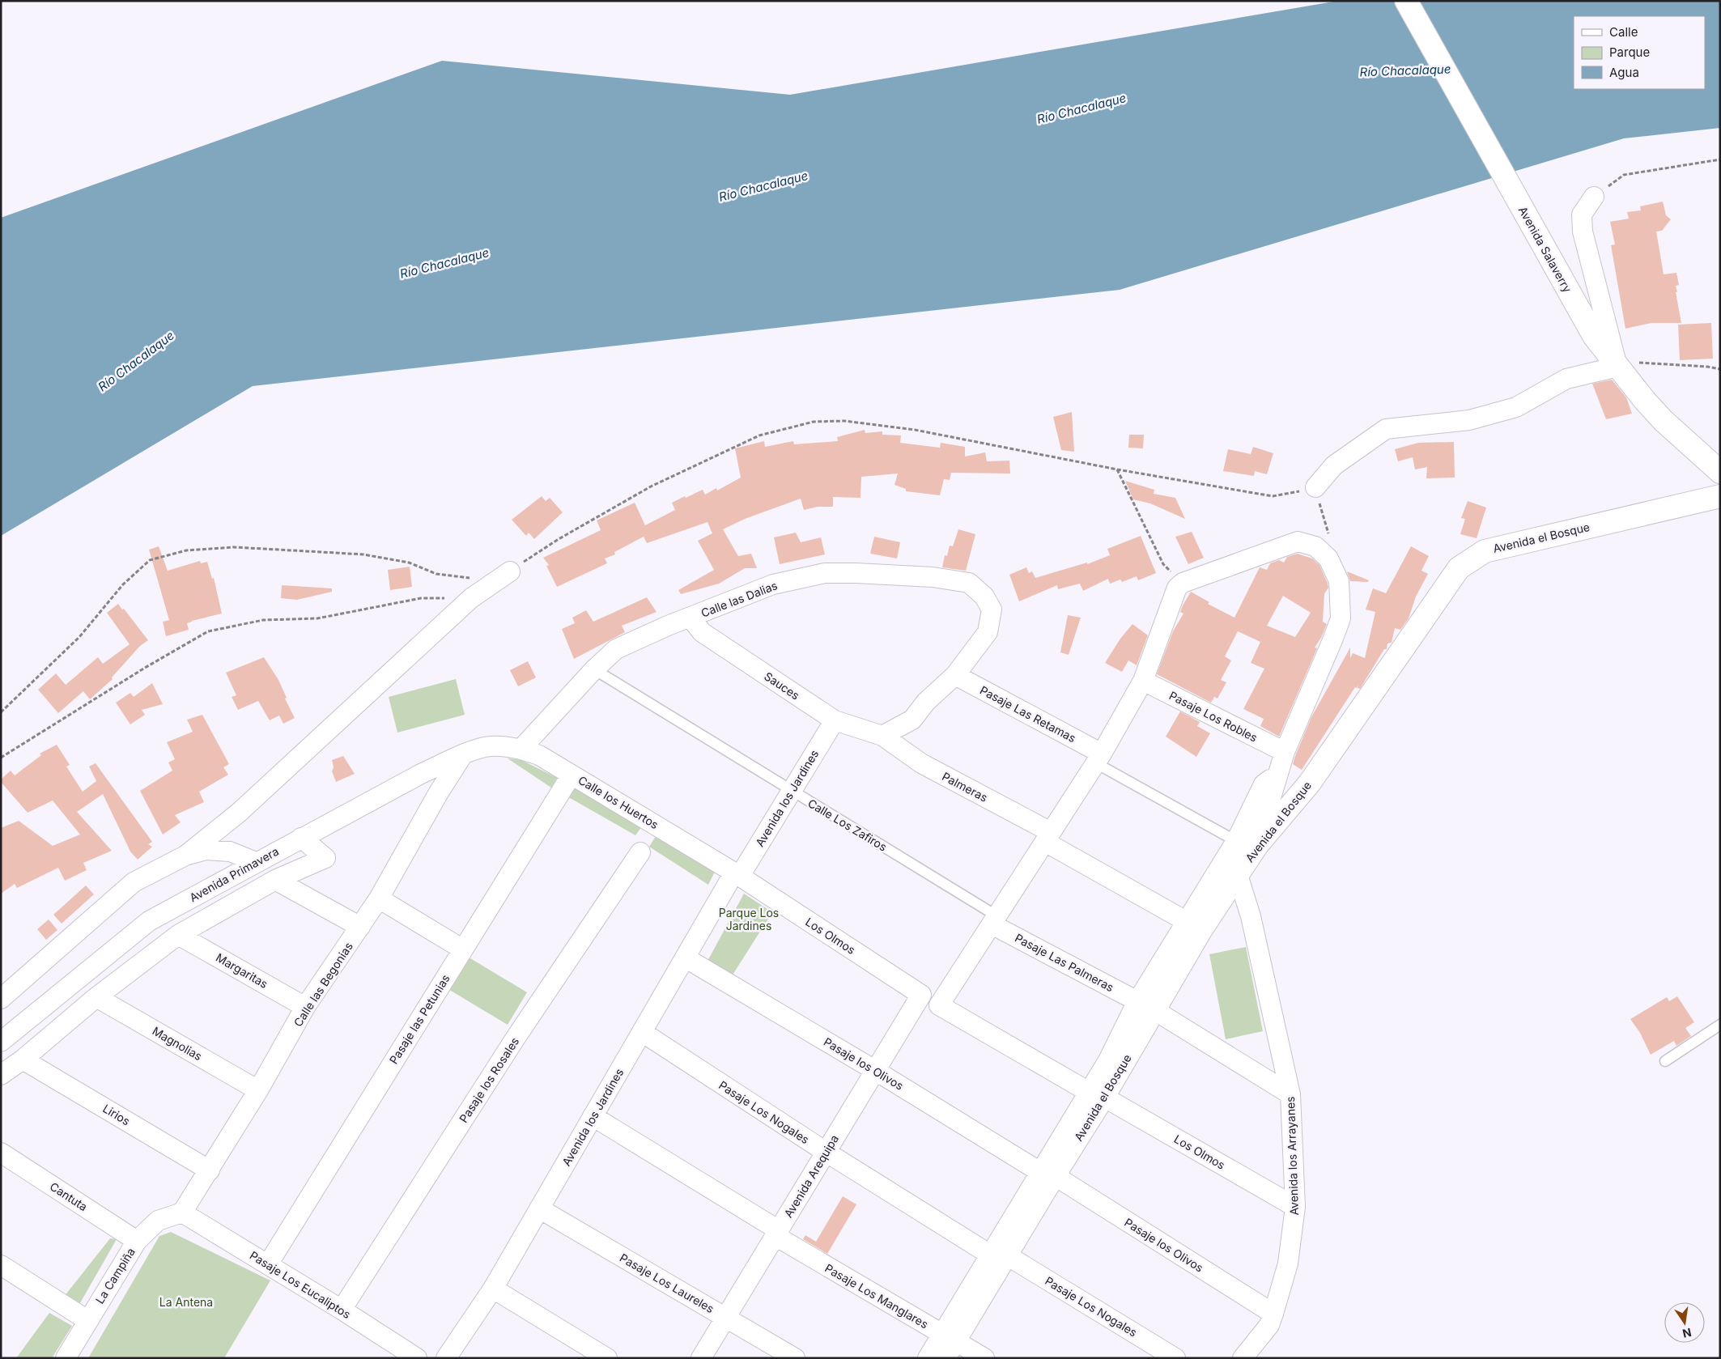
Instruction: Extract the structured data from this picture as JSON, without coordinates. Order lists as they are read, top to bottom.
{
  "streets": {
    "street": [
      "Avenida Salaverry",
      "Avenida el Bosque",
      "Calle las Dalias",
      "Sauces",
      "Pasaje Las Retamas",
      "Pasaje Los Robles",
      "Palmeras",
      "Avenida los Jardines",
      "Calle los Huertos",
      "Avenida Primavera",
      "Los Olmos",
      "Pasaje Las Palmeras",
      "Margaritas",
      "Calle las Begonias",
      "Pasaje las Petunias",
      "Magnolias",
      "Pasaje los Olivos",
      "Pasaje los Rosales",
      "Pasaje Los Nogales",
      "Lirios",
      "Avenida los Arrayanes",
      "Avenida Arequipa",
      "Cantuta",
      "La Campiña",
      "Pasaje Los Laureles",
      "Pasaje Los Eucaliptos",
      "Pasaje Los Manglares"
    ],
    "lane": ["Calle Los Zafiros"]
  },
  "crossings": [
    ["Avenida el Bosque", "Los Olmos"],
    ["Avenida el Bosque", "Pasaje Las Palmeras"],
    ["Avenida el Bosque", "Pasaje los Olivos"],
    ["Avenida el Bosque", "Pasaje Los Nogales"],
    ["Avenida el Bosque", "Avenida los Arrayanes"],
    ["Avenida el Bosque", "Pasaje Los Manglares"],
    ["Calle las Dalias", "Sauces"],
    ["Calle las Dalias", "Pasaje Las Retamas"],
    ["Calle las Dalias", "Calle los Huertos"],
    ["Calle las Dalias", "Calle Los Zafiros"],
    ["Sauces", "Palmeras"],
    ["Sauces", "Avenida los Jardines"],
    ["Avenida los Jardines", "Calle los Huertos"],
    ["Avenida los Jardines", "Calle Los Zafiros"],
    ["Avenida los Jardines", "Los Olmos"],
    ["Avenida los Jardines", "Pasaje los Olivos"],
    ["Avenida los Jardines", "Pasaje Los Nogales"],
    ["Avenida los Jardines", "Pasaje Los Laureles"],
    ["Avenida los Jardines", "Pasaje Los Manglares"],
    ["Calle los Huertos", "Avenida Primavera"],
    ["Calle los Huertos", "Los Olmos"],
    ["Calle los Huertos", "Pasaje las Petunias"],
    ["Calle Los Zafiros", "Los Olmos"],
    ["Calle Los Zafiros", "Pasaje Las Palmeras"],
    ["Avenida Primavera", "Calle las Begonias"],
    ["Los Olmos", "Pasaje Las Palmeras"],
    ["Los Olmos", "Avenida los Arrayanes"],
    ["Los Olmos", "Avenida Arequipa"],
    ["Pasaje Las Palmeras", "Avenida los Arrayanes"],
    ["Margaritas", "Calle las Begonias"],
    ["Calle las Begonias", "Magnolias"],
    ["Calle las Begonias", "Lirios"],
    ["Calle las Begonias", "La Campiña"],
    ["Calle las Begonias", "Pasaje Los Eucaliptos"],
    ["Pasaje las Petunias", "Pasaje Los Eucaliptos"],
    ["Pasaje los Olivos", "Avenida los Arrayanes"],
    ["Pasaje los Olivos", "Avenida Arequipa"],
    ["Pasaje los Rosales", "Pasaje Los Eucaliptos"],
    ["Pasaje Los Nogales", "Avenida Arequipa"],
    ["Avenida Arequipa", "Pasaje Los Laureles"],
    ["Avenida Arequipa", "Pasaje Los Manglares"],
    ["Cantuta", "La Campiña"],
    ["La Campiña", "Pasaje Los Eucaliptos"]
  ],
  "water": ["Río Chacalaque"],
  "parks": ["Parque Los Jardines", "La Antena"],
  "legend": ["Calle", "Parque", "Agua"],
  "north": "bottom"
}
